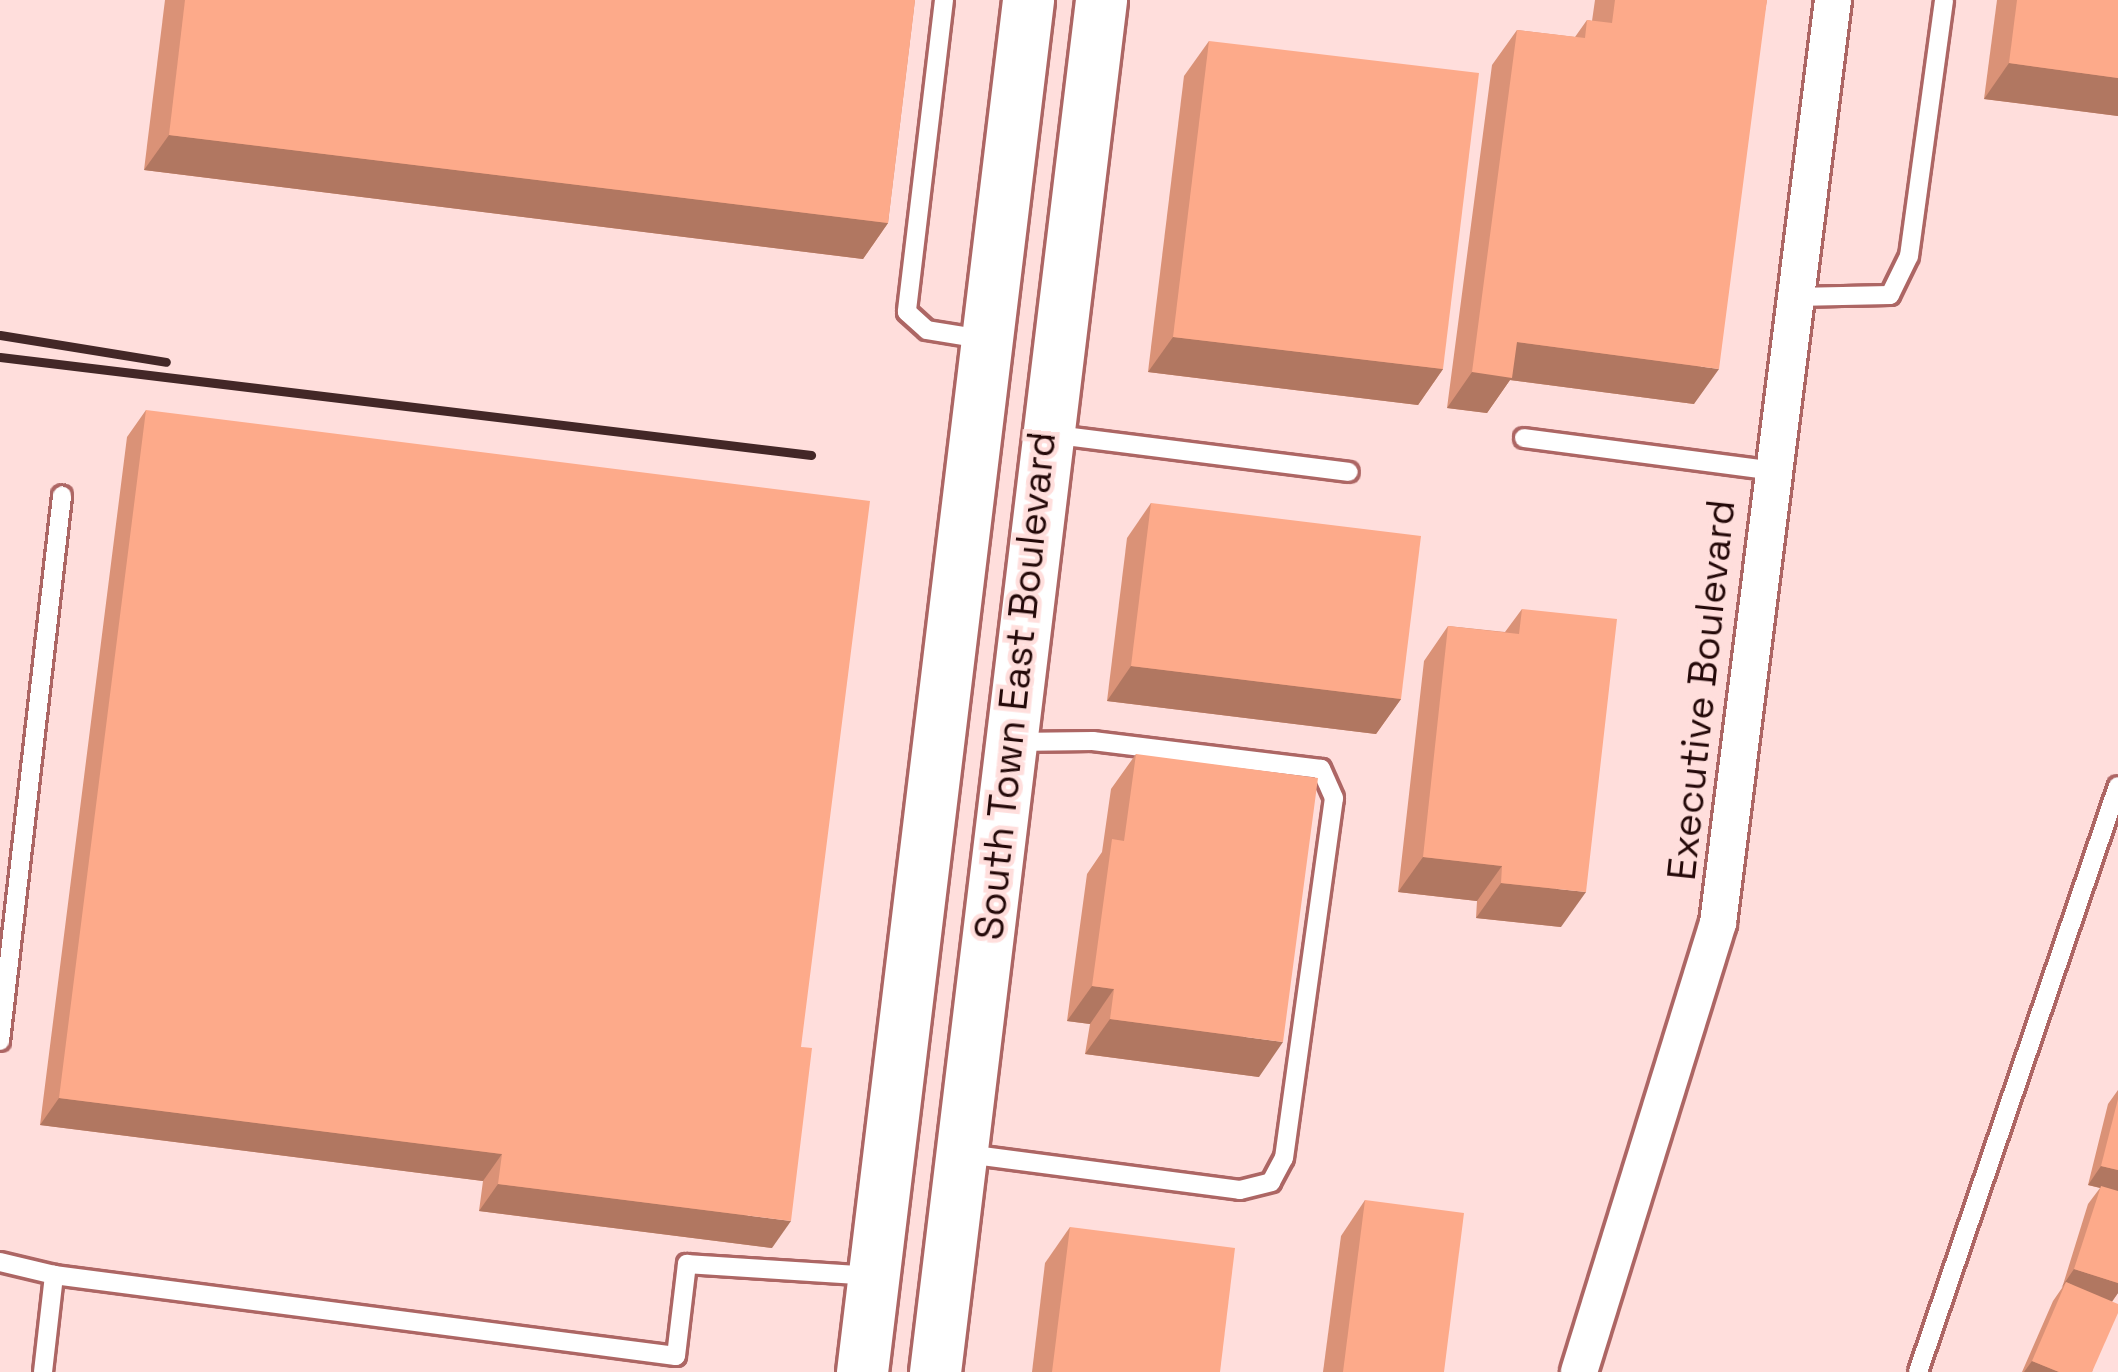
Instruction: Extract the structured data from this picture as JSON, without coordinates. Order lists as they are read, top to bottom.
{
  "streets": {
    "main road": ["South Town East Boulevard"],
    "street": ["Executive Boulevard"]
  }
}
